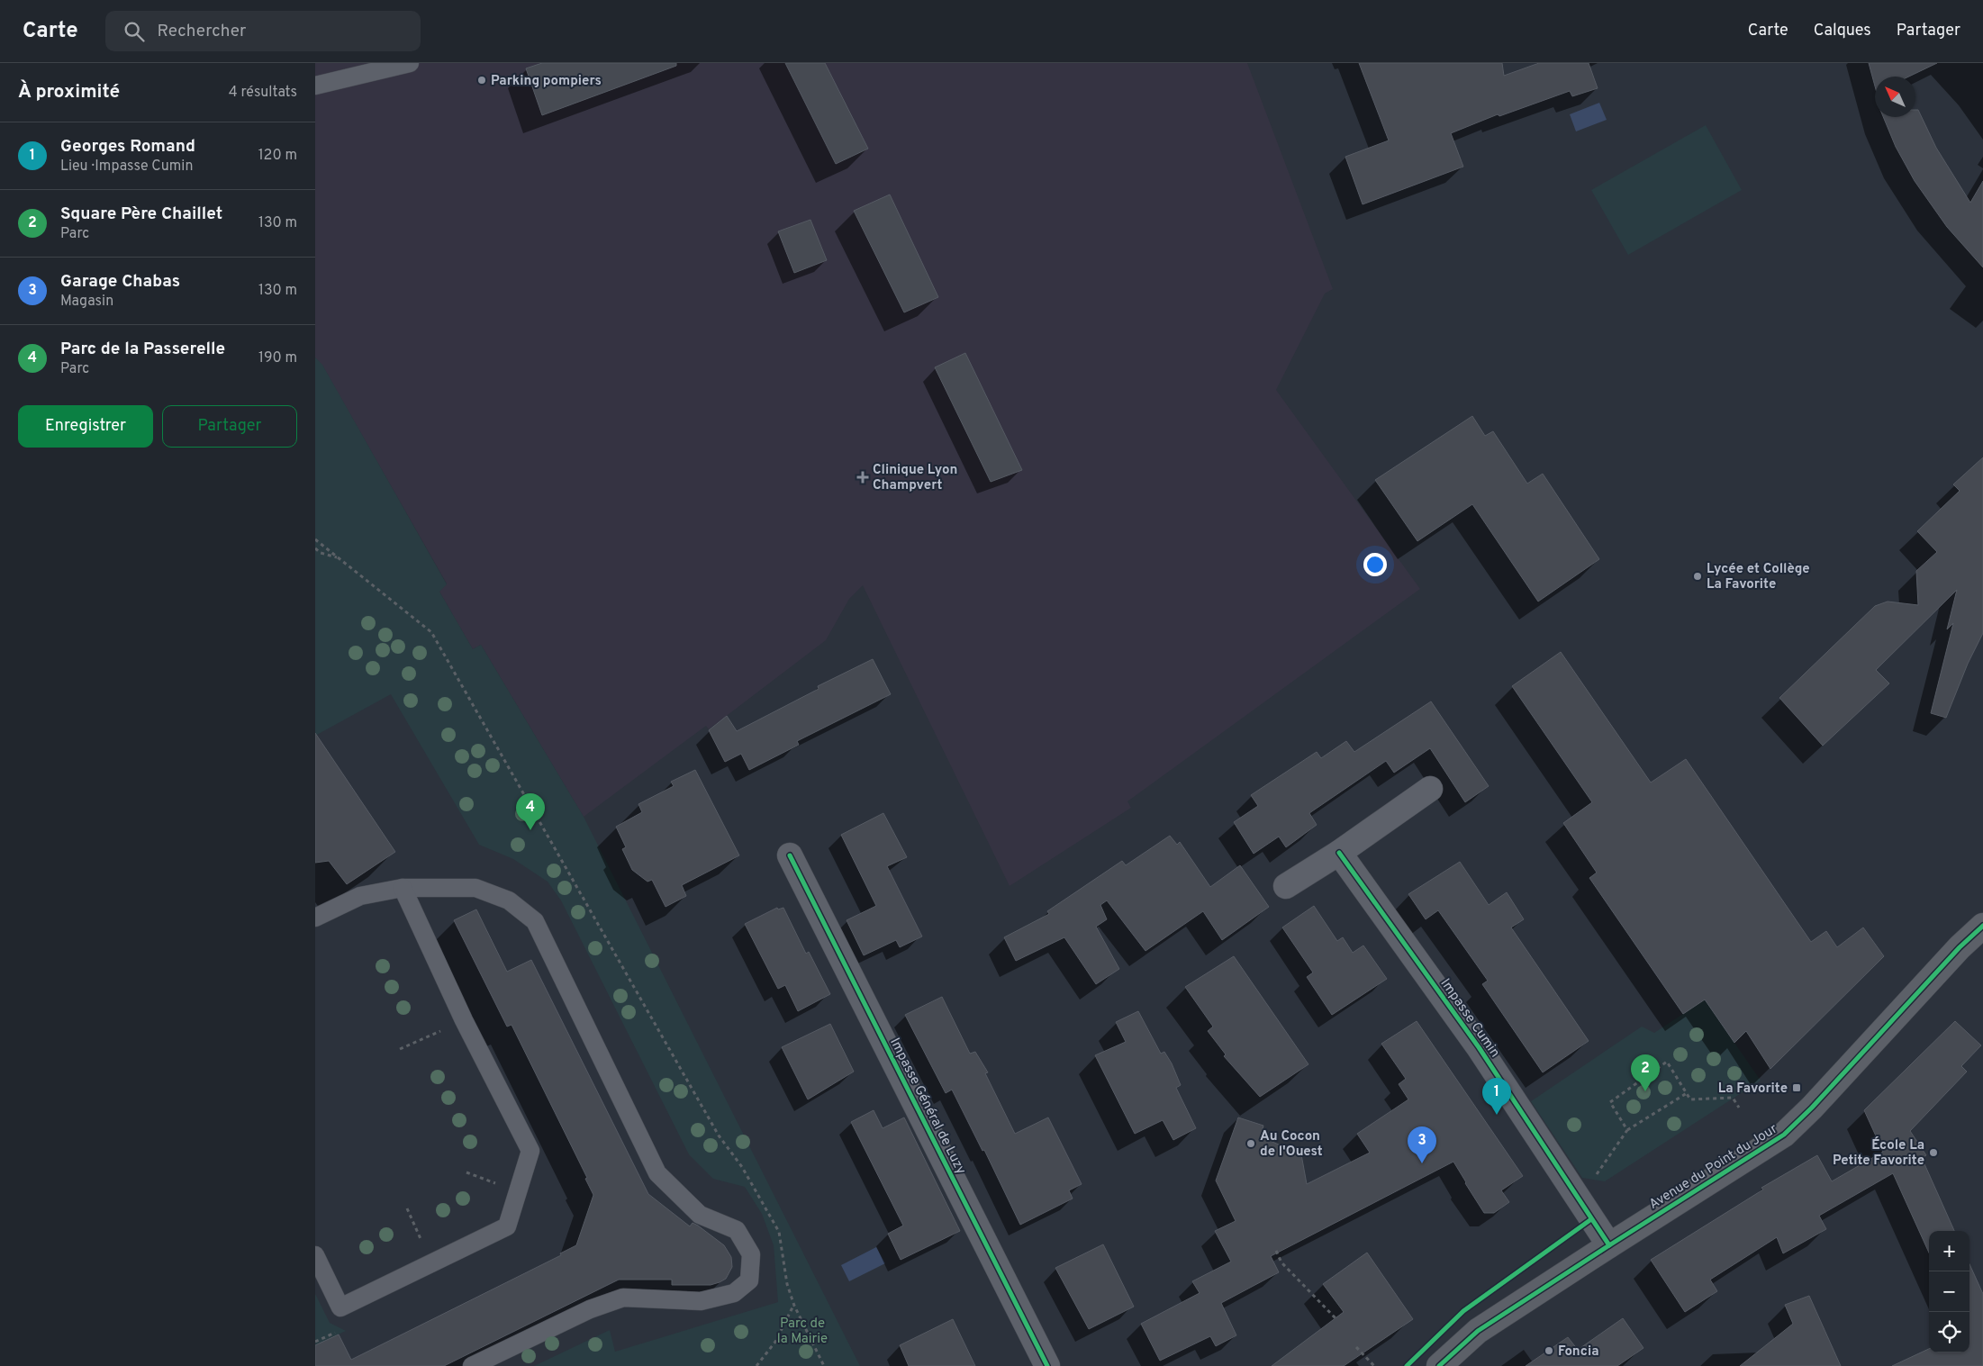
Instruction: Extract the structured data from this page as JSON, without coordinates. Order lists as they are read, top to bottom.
{
  "streets": {
    "main road": ["Avenue du Point du Jour"],
    "street": ["Impasse Cumin", "Impasse Général de Luzy"]
  },
  "crossings": [
    ["Impasse Cumin", "Avenue du Point du Jour"]
  ],
  "parks": ["Parc de la Mairie"],
  "places": {
    "other": [
      "Parking pompiers",
      "Lycée et Collège La Favorite",
      "Au Cocon de l'Ouest",
      "École La Petite Favorite",
      "Foncia"
    ],
    "health": ["Clinique Lyon Champvert"],
    "transit": ["La Favorite"]
  },
  "north": "top left",
  "page": {
    "header": "Carte",
    "search": "Rechercher",
    "nav": ["Carte", "Calques", "Partager"],
    "heading": ["À proximité", "4 résultats"],
    "list": [
      {
        "mark": "1",
        "name": "Georges Romand",
        "note": "Lieu · Impasse Cumin",
        "value": "120 m"
      },
      {
        "mark": "2",
        "name": "Square Père Chaillet",
        "note": "Parc",
        "value": "130 m"
      },
      {
        "mark": "3",
        "name": "Garage Chabas",
        "note": "Magasin",
        "value": "130 m"
      },
      {
        "mark": "4",
        "name": "Parc de la Passerelle",
        "note": "Parc",
        "value": "190 m"
      }
    ],
    "buttons": ["Enregistrer", "Partager"],
    "pins": [
      "4",
      "2",
      "1",
      "3"
    ],
    "map_buttons": ["+", "−"]
  }
}
